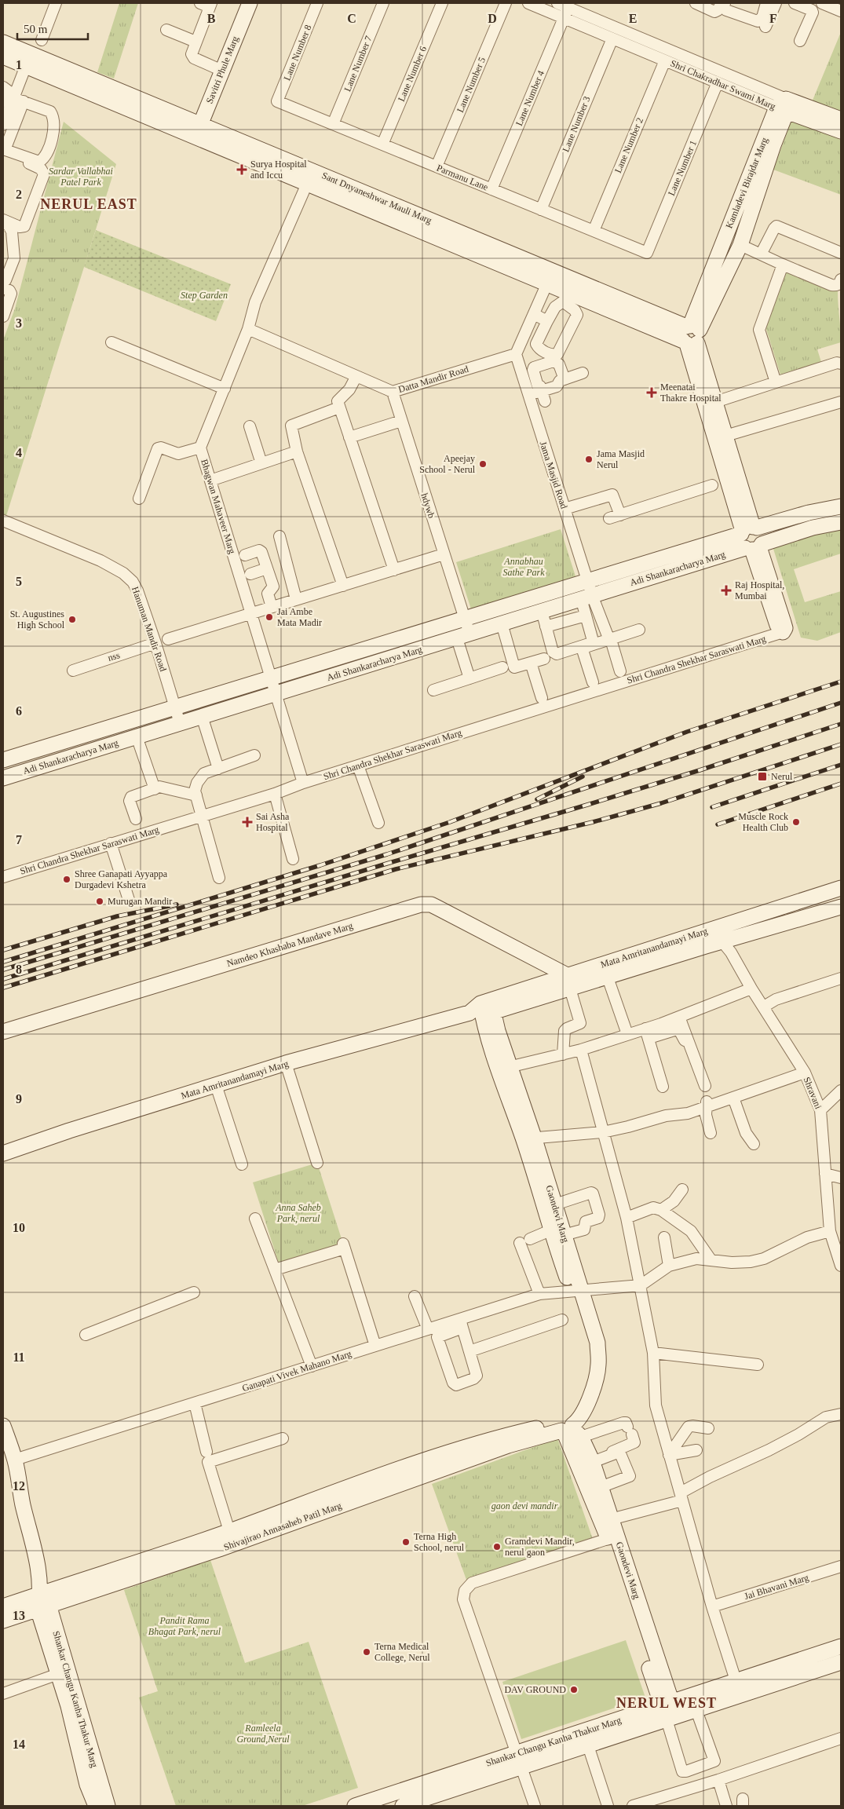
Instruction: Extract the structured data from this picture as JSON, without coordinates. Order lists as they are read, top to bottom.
{
  "streets": {
    "street": [
      "Lane Number 8",
      "Lane Number 7",
      "Savitri Phule Marg",
      "Lane Number 6",
      "Lane Number 5",
      "Shri Chakradhar Swami Marg",
      "Lane Number 4",
      "Lane Number 3",
      "Lane Number 2",
      "Lane Number 1",
      "Parmanu Lane",
      "Kamladevi Birajdar Marg",
      "Sant Dnyaneshwar Mauli Marg",
      "Datta Mandir Road",
      "Jama Masjid Road",
      "hdywb",
      "Bhagwan Mahaveer Marg",
      "Adi Shankaracharya Marg",
      "Hanuman Mandir Road",
      "nss",
      "Shri Chandra Shekhar Saraswati Marg",
      "Namdeo Khashaba Mandave Marg",
      "Mata Amritanandamayi Marg",
      "Shravani",
      "Gaondevi Marg",
      "Ganapati Vivek Mahano Marg",
      "Shivajirao Annasaheb Patil Marg",
      "Jai Bhavani Marg",
      "Shankar Changu Kanha Thakur Marg"
    ]
  },
  "crossings": [
    ["Lane Number 8", "Parmanu Lane"],
    ["Lane Number 7", "Parmanu Lane"],
    ["Savitri Phule Marg", "Sant Dnyaneshwar Mauli Marg"],
    ["Lane Number 6", "Parmanu Lane"],
    ["Lane Number 5", "Parmanu Lane"],
    ["Shri Chakradhar Swami Marg", "Lane Number 4"],
    ["Shri Chakradhar Swami Marg", "Lane Number 3"],
    ["Shri Chakradhar Swami Marg", "Lane Number 2"],
    ["Shri Chakradhar Swami Marg", "Lane Number 1"],
    ["Shri Chakradhar Swami Marg", "Kamladevi Birajdar Marg"],
    ["Lane Number 4", "Parmanu Lane"],
    ["Lane Number 3", "Parmanu Lane"],
    ["Lane Number 2", "Parmanu Lane"],
    ["Lane Number 1", "Parmanu Lane"],
    ["Kamladevi Birajdar Marg", "Sant Dnyaneshwar Mauli Marg"],
    ["Sant Dnyaneshwar Mauli Marg", "Bhagwan Mahaveer Marg"],
    ["Datta Mandir Road", "Jama Masjid Road"],
    ["Datta Mandir Road", "hdywb"],
    ["Datta Mandir Road", "Bhagwan Mahaveer Marg"],
    ["Jama Masjid Road", "Adi Shankaracharya Marg"],
    ["hdywb", "Adi Shankaracharya Marg"],
    ["Bhagwan Mahaveer Marg", "Adi Shankaracharya Marg"],
    ["Bhagwan Mahaveer Marg", "Shri Chandra Shekhar Saraswati Marg"],
    ["Adi Shankaracharya Marg", "Hanuman Mandir Road"],
    ["Adi Shankaracharya Marg", "Shri Chandra Shekhar Saraswati Marg"],
    ["Hanuman Mandir Road", "nss"],
    ["Namdeo Khashaba Mandave Marg", "Mata Amritanandamayi Marg"],
    ["Mata Amritanandamayi Marg", "Shravani"],
    ["Mata Amritanandamayi Marg", "Gaondevi Marg"],
    ["Gaondevi Marg", "Ganapati Vivek Mahano Marg"],
    ["Gaondevi Marg", "Shivajirao Annasaheb Patil Marg"],
    ["Gaondevi Marg", "Shankar Changu Kanha Thakur Marg"],
    ["Ganapati Vivek Mahano Marg", "Shankar Changu Kanha Thakur Marg"],
    ["Shivajirao Annasaheb Patil Marg", "Shankar Changu Kanha Thakur Marg"]
  ],
  "districts": ["NERUL EAST", "NERUL WEST"],
  "parks": [
    "Sardar Vallabhai Patel Park",
    "Step Garden",
    "Annabhau Sathe Park",
    "Anna Saheb Park, nerul",
    "gaon devi mandir",
    "Pandit Rama Bhagat Park, nerul",
    "Ramleela Ground,Nerul"
  ],
  "places": {
    "health": [
      "Surya Hospital and Iccu",
      "Meenatai Thakre Hospital",
      "Raj Hospital, Mumbai",
      "Sai Asha Hospital"
    ],
    "other": [
      "Jama Masjid Nerul",
      "Apeejay School - Nerul",
      "Jai Ambe Mata Madir",
      "St. Augustines High School",
      "Muscle Rock Health Club",
      "Shree Ganapati Ayyappa Durgadevi Kshetra",
      "Murugan Mandir",
      "Terna High School, nerul",
      "Gramdevi Mandir, nerul gaon",
      "Terna Medical College, Nerul",
      "DAV GROUND"
    ],
    "transit": ["Nerul"]
  },
  "scale_bar": "50 m",
  "grid": {
    "columns": [
      "B",
      "C",
      "D",
      "E",
      "F"
    ],
    "rows": [
      "1",
      "2",
      "3",
      "4",
      "5",
      "6",
      "7",
      "8",
      "9",
      "10",
      "11",
      "12",
      "13",
      "14"
    ]
  }
}
